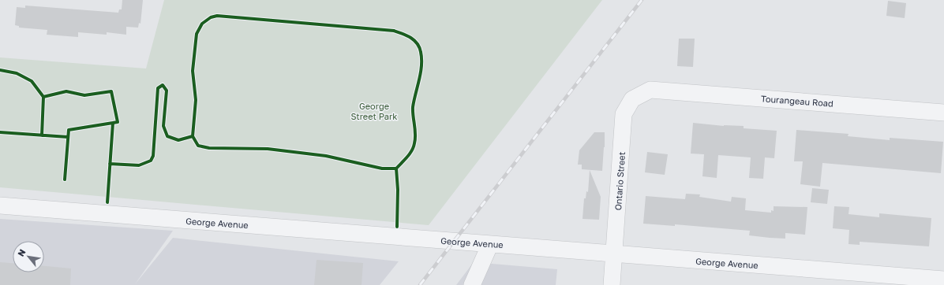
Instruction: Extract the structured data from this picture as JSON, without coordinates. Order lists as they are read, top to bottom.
{
  "streets": {
    "street": ["Tourangeau Road", "Ontario Street", "George Avenue"]
  },
  "crossings": [
    ["Tourangeau Road", "Ontario Street"],
    ["Ontario Street", "George Avenue"]
  ],
  "parks": ["George Street Park"],
  "north": "top left"
}
